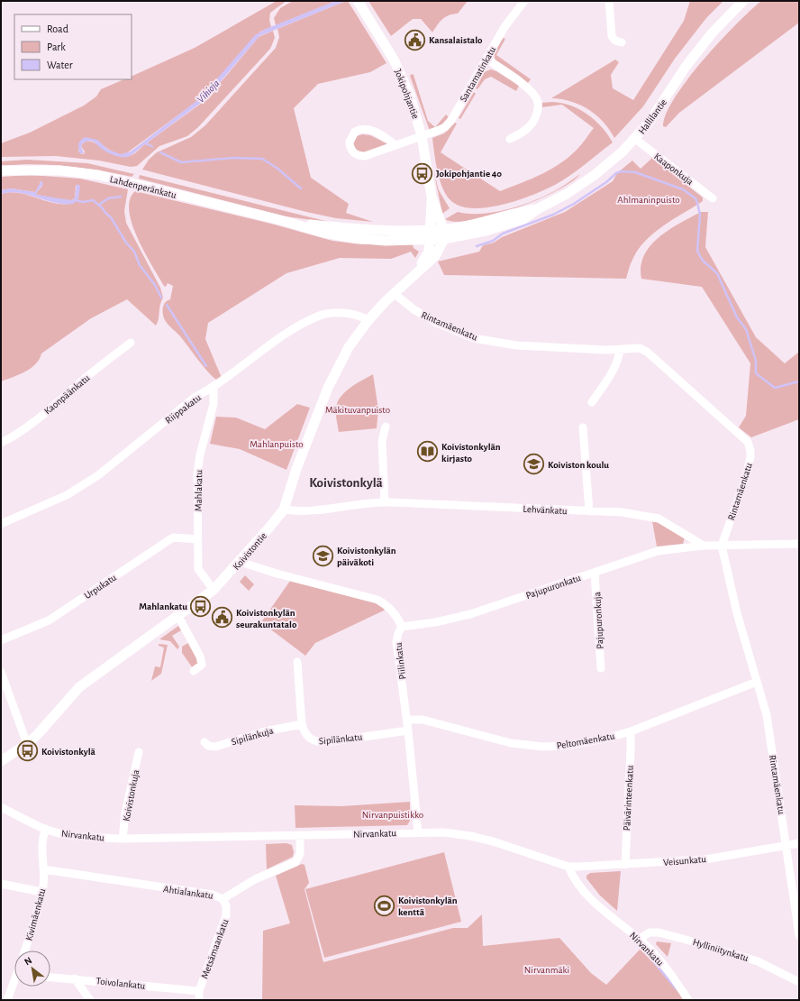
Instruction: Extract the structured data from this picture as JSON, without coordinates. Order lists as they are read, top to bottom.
{
  "streets": {
    "main road": [
      "Jokipohjantie",
      "Hallilantie",
      "Lahdenperänkatu",
      "Koivistontie"
    ],
    "street": [
      "Santamatinkatu",
      "Kaaponkuja",
      "Rintamäenkatu",
      "Kaonpäänkatu",
      "Riippakatu",
      "Mahlakatu",
      "Lehvänkatu",
      "Urpukatu",
      "Pajupuronkatu",
      "Pajupuronkuja",
      "Piilinkatu",
      "Sipilänkuja",
      "Sipilänkatu",
      "Peltomäenkatu",
      "Koivistonkuja",
      "Päivärinteenkatu",
      "Nirvankatu",
      "Veisunkatu",
      "Ahtialankatu",
      "Kivimäenkatu",
      "Metsämaankatu",
      "Hylliniitynkatu",
      "Toivolankatu"
    ]
  },
  "crossings": [
    ["Santamatinkatu", "Jokipohjantie"],
    ["Jokipohjantie", "Hallilantie"],
    ["Jokipohjantie", "Lahdenperänkatu"],
    ["Jokipohjantie", "Koivistontie"],
    ["Hallilantie", "Kaaponkuja"],
    ["Hallilantie", "Lahdenperänkatu"],
    ["Hallilantie", "Koivistontie"],
    ["Lahdenperänkatu", "Koivistontie"],
    ["Rintamäenkatu", "Koivistontie"],
    ["Rintamäenkatu", "Peltomäenkatu"],
    ["Rintamäenkatu", "Veisunkatu"],
    ["Riippakatu", "Mahlakatu"],
    ["Riippakatu", "Koivistontie"],
    ["Mahlakatu", "Koivistontie"],
    ["Mahlakatu", "Urpukatu"],
    ["Lehvänkatu", "Koivistontie"],
    ["Lehvänkatu", "Pajupuronkatu"],
    ["Pajupuronkatu", "Pajupuronkuja"],
    ["Pajupuronkatu", "Piilinkatu"],
    ["Piilinkatu", "Sipilänkatu"],
    ["Piilinkatu", "Peltomäenkatu"],
    ["Piilinkatu", "Nirvankatu"],
    ["Sipilänkuja", "Sipilänkatu"],
    ["Peltomäenkatu", "Päivärinteenkatu"],
    ["Koivistonkuja", "Nirvankatu"],
    ["Päivärinteenkatu", "Veisunkatu"],
    ["Nirvankatu", "Veisunkatu"],
    ["Nirvankatu", "Ahtialankatu"],
    ["Nirvankatu", "Kivimäenkatu"],
    ["Nirvankatu", "Hylliniitynkatu"],
    ["Ahtialankatu", "Kivimäenkatu"],
    ["Ahtialankatu", "Metsämaankatu"],
    ["Metsämaankatu", "Toivolankatu"]
  ],
  "districts": ["Koivistonkylä"],
  "water": ["Vihioja"],
  "parks": [
    "Ahlmaninpuisto",
    "Mäkituvanpuisto",
    "Mahlanpuisto",
    "Nirvanpuistikko",
    "Nirvanmäki"
  ],
  "places": {
    "public building": ["Kansalaistalo", "Koivistonkylän seurakuntatalo"],
    "bus stop": ["Jokipohjantie 40", "Mahlankatu", "Koivistonkylä"],
    "library": ["Koivistonkylän kirjasto"],
    "school or university": ["Koiviston koulu", "Koivistonkylän päiväkoti"],
    "sports": ["Koivistonkylän kenttä"]
  },
  "legend": ["Road", "Park", "Water"],
  "north": "top left"
}
